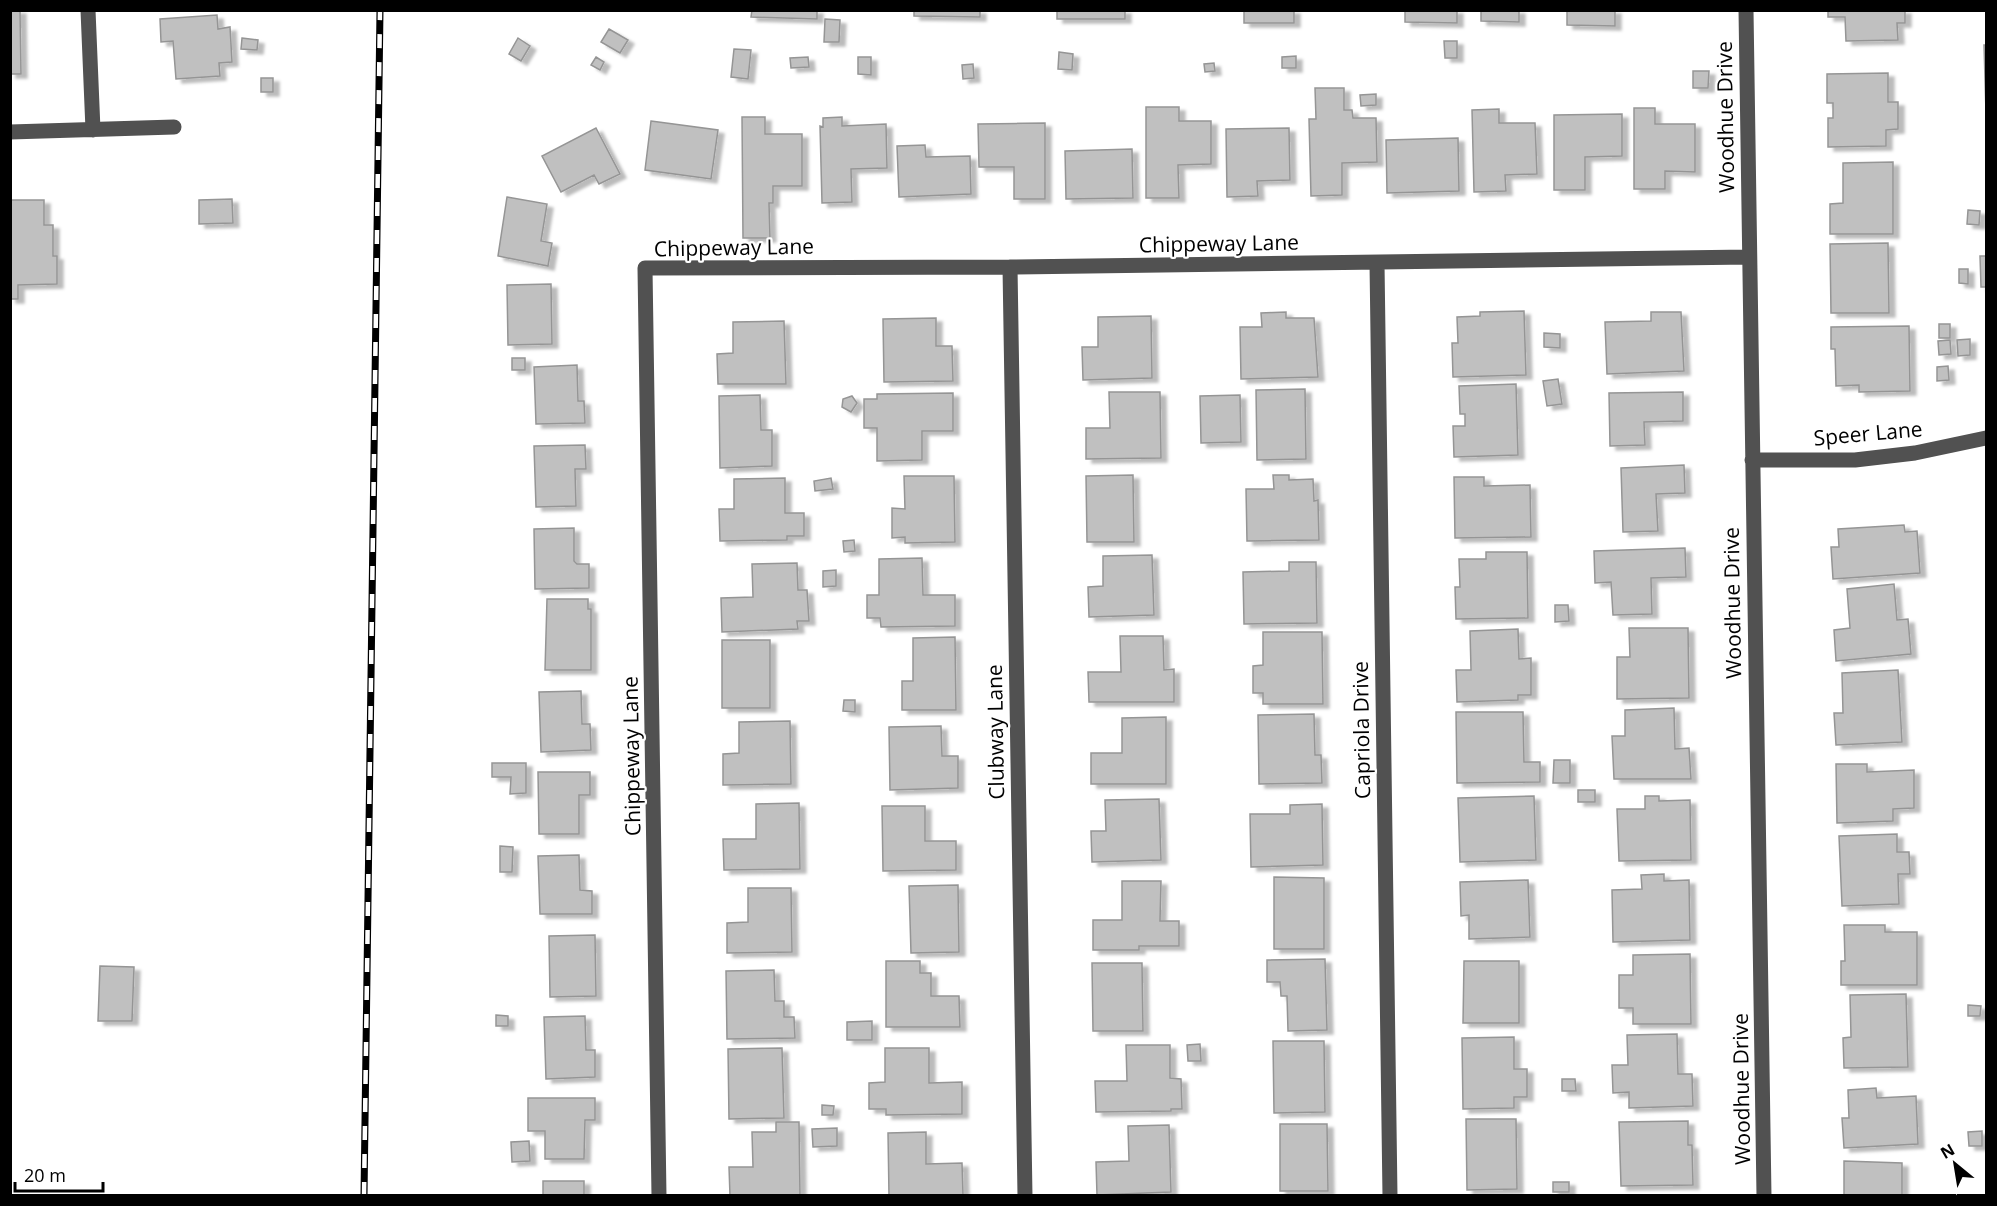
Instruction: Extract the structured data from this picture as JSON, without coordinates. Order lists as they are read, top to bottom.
{
  "streets": {
    "street": [
      "Woodhue Drive",
      "Chippeway Lane",
      "Speer Lane",
      "Capriola Drive",
      "Clubway Lane"
    ]
  },
  "crossings": [
    ["Woodhue Drive", "Chippeway Lane"],
    ["Woodhue Drive", "Speer Lane"],
    ["Chippeway Lane", "Capriola Drive"],
    ["Chippeway Lane", "Clubway Lane"]
  ],
  "scale_bar": "20 m",
  "north": "top left"
}
